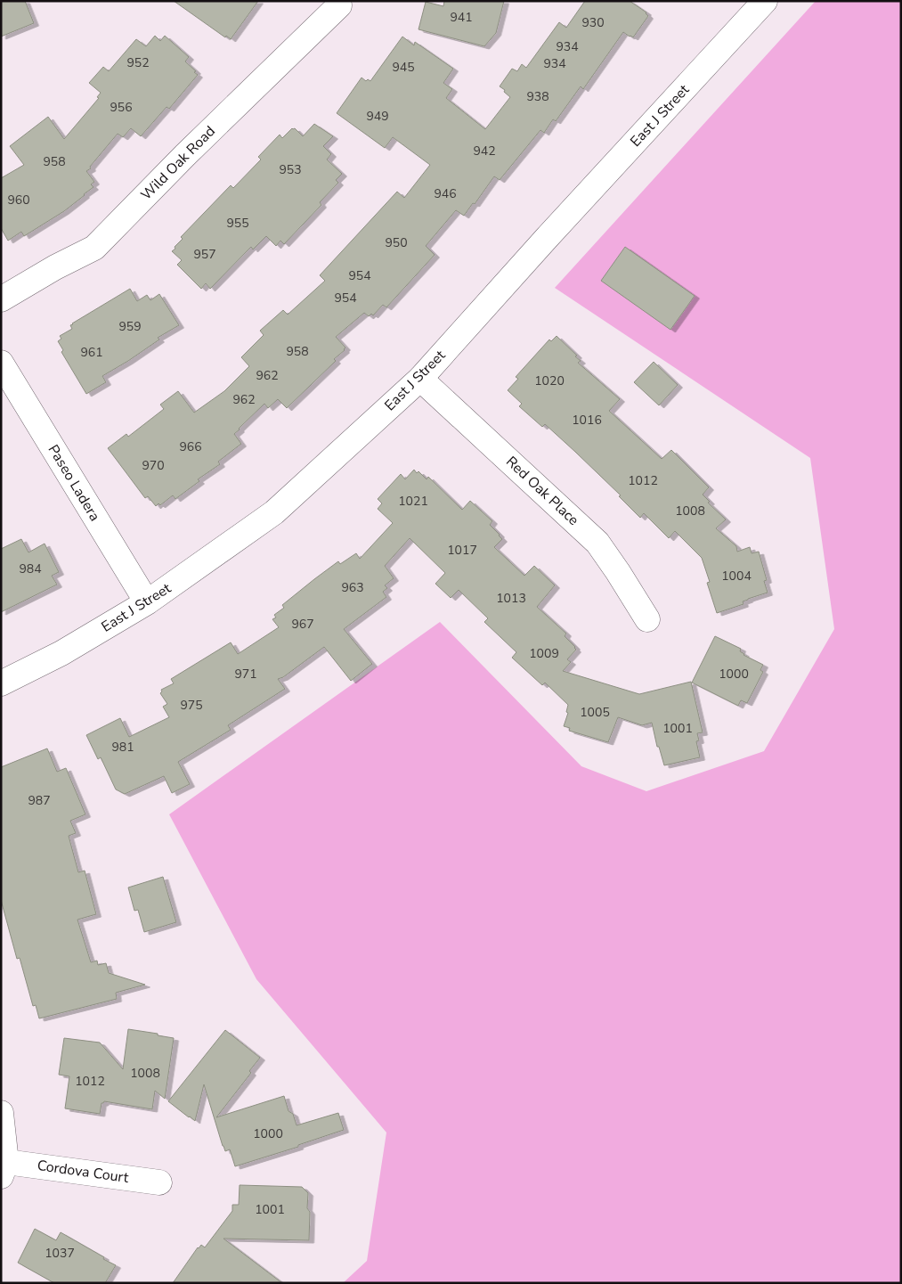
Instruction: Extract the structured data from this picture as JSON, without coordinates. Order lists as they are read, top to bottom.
{
  "streets": {
    "street": [
      "East J Street",
      "Wild Oak Road",
      "Paseo Ladera",
      "Red Oak Place",
      "Cordova Court"
    ]
  },
  "crossings": [
    ["East J Street", "Paseo Ladera"],
    ["East J Street", "Red Oak Place"]
  ],
  "house_numbers": [
    "941",
    "930",
    "934",
    "952",
    "934",
    "945",
    "938",
    "956",
    "949",
    "942",
    "958",
    "953",
    "946",
    "960",
    "955",
    "950",
    "957",
    "954",
    "954",
    "959",
    "958",
    "961",
    "962",
    "1020",
    "962",
    "1016",
    "966",
    "970",
    "1012",
    "1021",
    "1008",
    "1017",
    "984",
    "1004",
    "963",
    "1013",
    "967",
    "1009",
    "971",
    "1000",
    "975",
    "1005",
    "1001",
    "981",
    "987",
    "1008",
    "1012",
    "1000",
    "1001",
    "1037"
  ]
}
